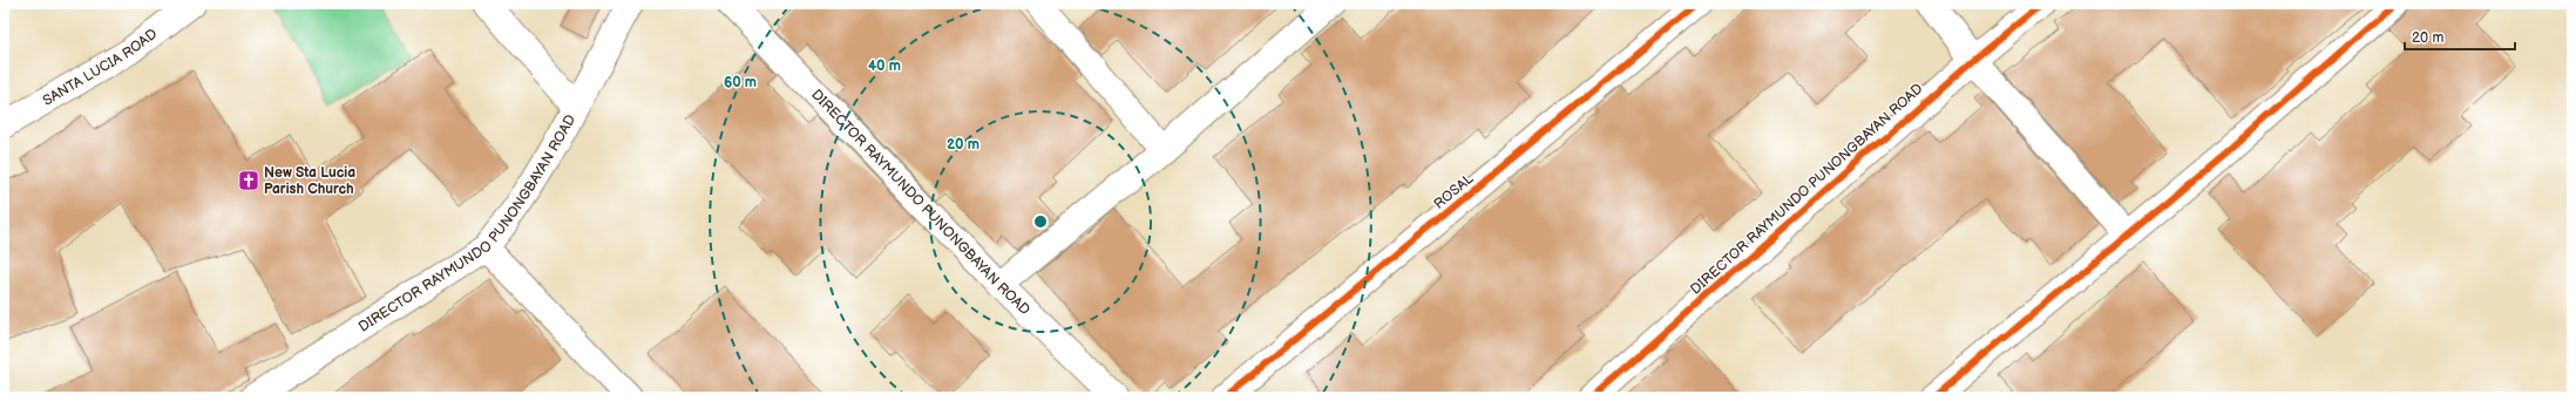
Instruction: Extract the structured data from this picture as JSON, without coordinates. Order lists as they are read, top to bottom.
{
  "streets": {
    "street": ["SANTA LUCIA ROAD", "DIRECTOR RAYMUNDO PUNONGBAYAN ROAD", "ROSAL"]
  },
  "places": {
    "church": ["New Sta Lucia Parish Church"]
  },
  "scale_bar": "20 m",
  "rings": ["40 m", "60 m", "20 m"]
}
